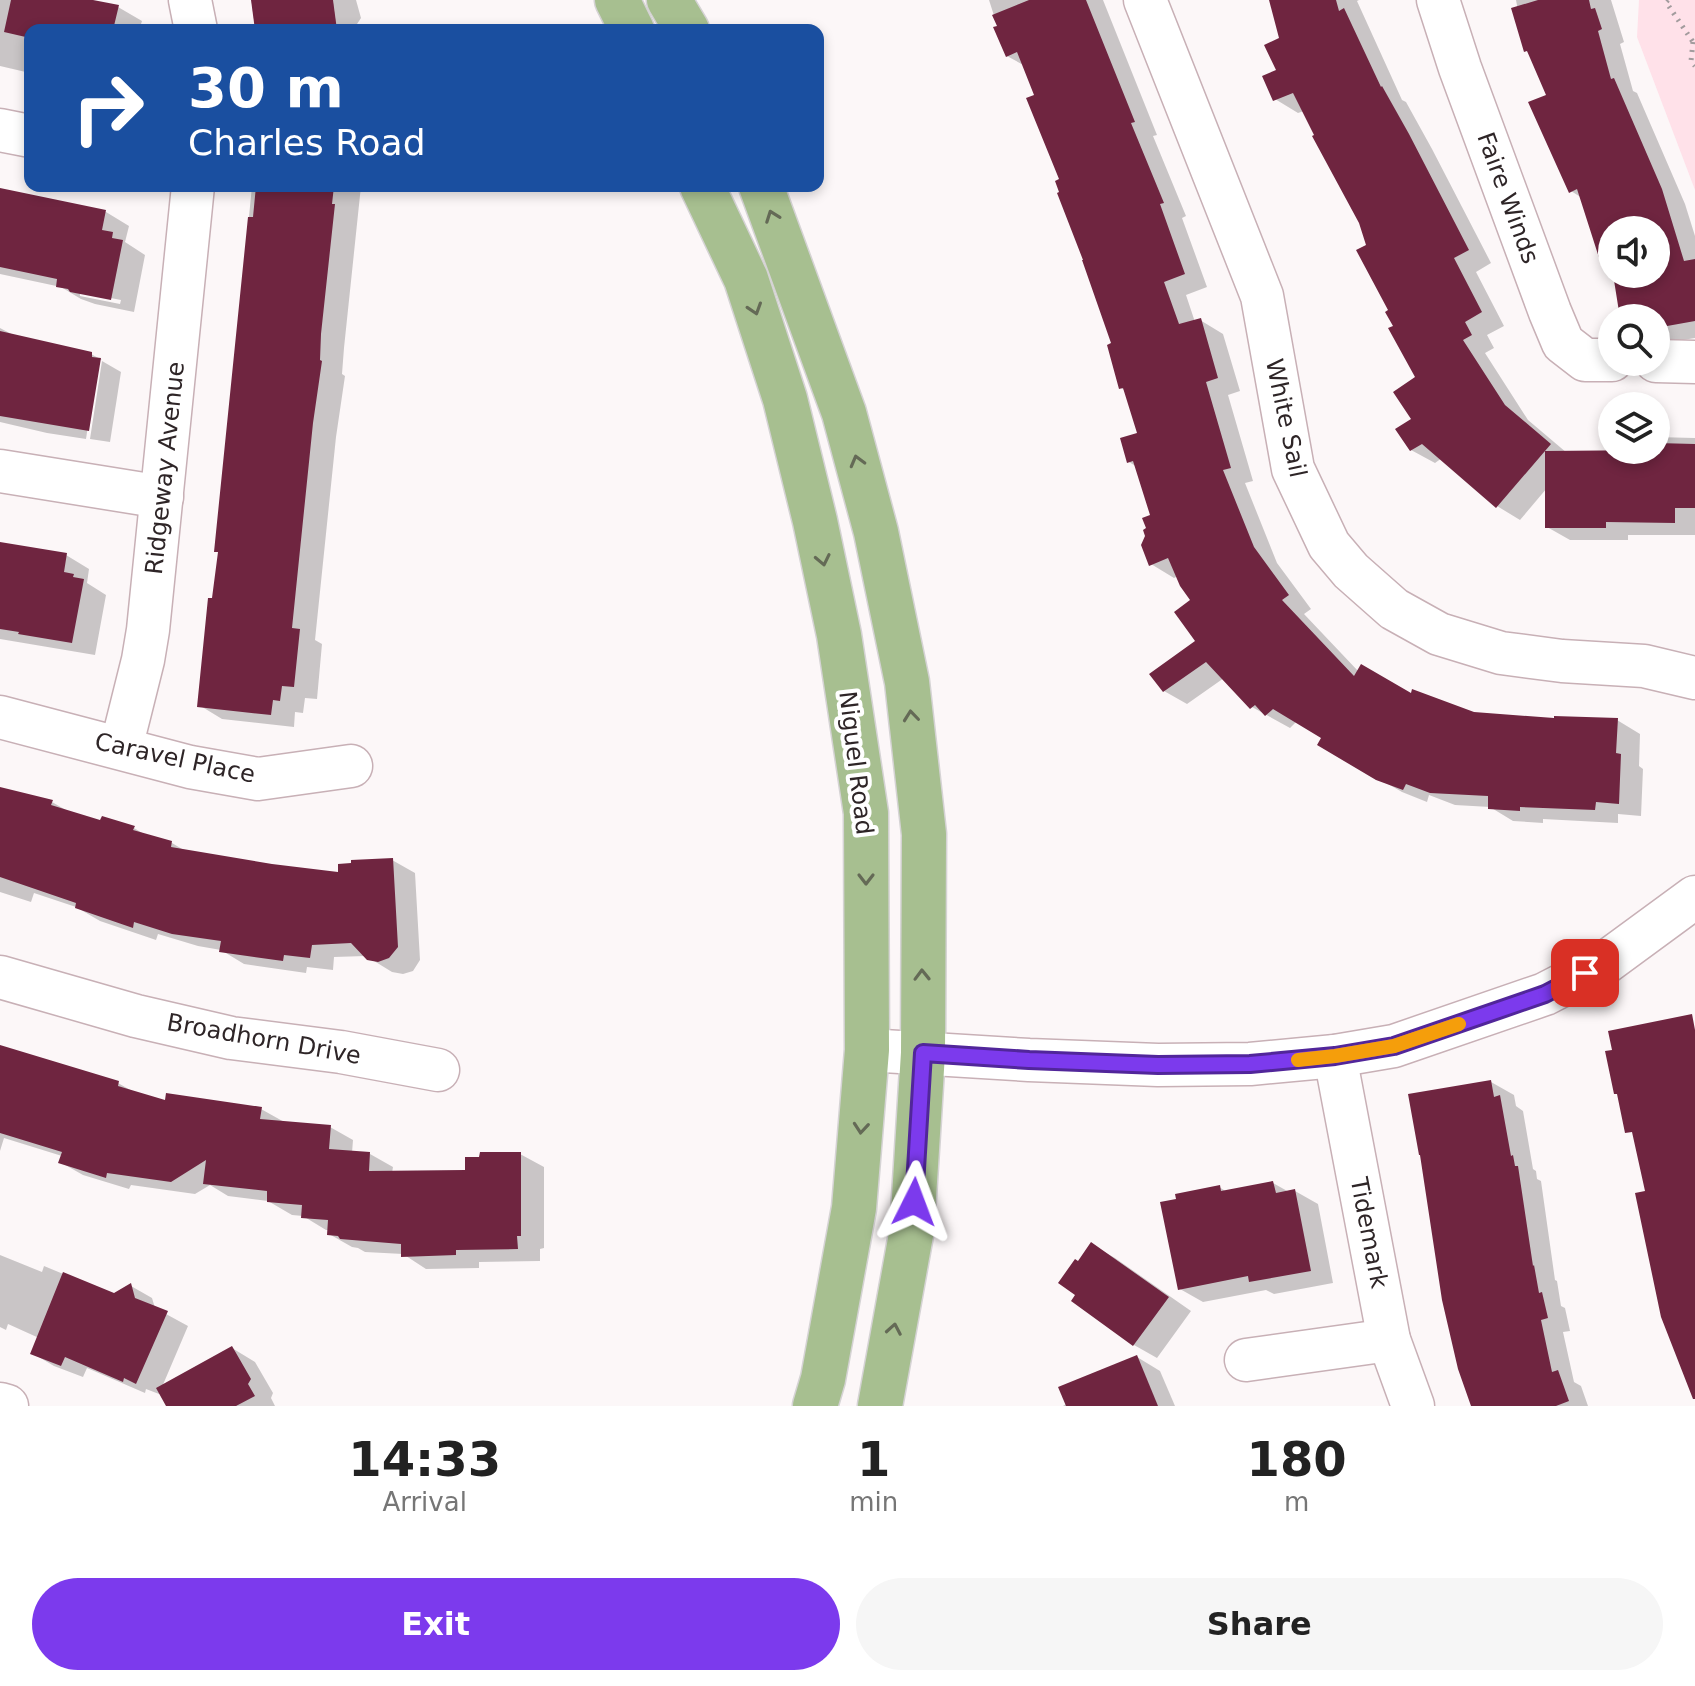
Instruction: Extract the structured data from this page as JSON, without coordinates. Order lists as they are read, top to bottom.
{
  "streets": {
    "main road": ["Niguel Road"],
    "street": [
      "Faire Winds",
      "White Sail",
      "Ridgeway Avenue",
      "Caravel Place",
      "Broadhorn Drive",
      "Tidemark"
    ]
  },
  "crossings": [
    ["Ridgeway Avenue", "Caravel Place"]
  ],
  "page": {
    "turn": ["30 m", "Charles Road"],
    "eta": [
      "14:33",
      "Arrival",
      "1",
      "min",
      "180",
      "m"
    ],
    "buttons": ["Exit", "Share"]
  }
}
